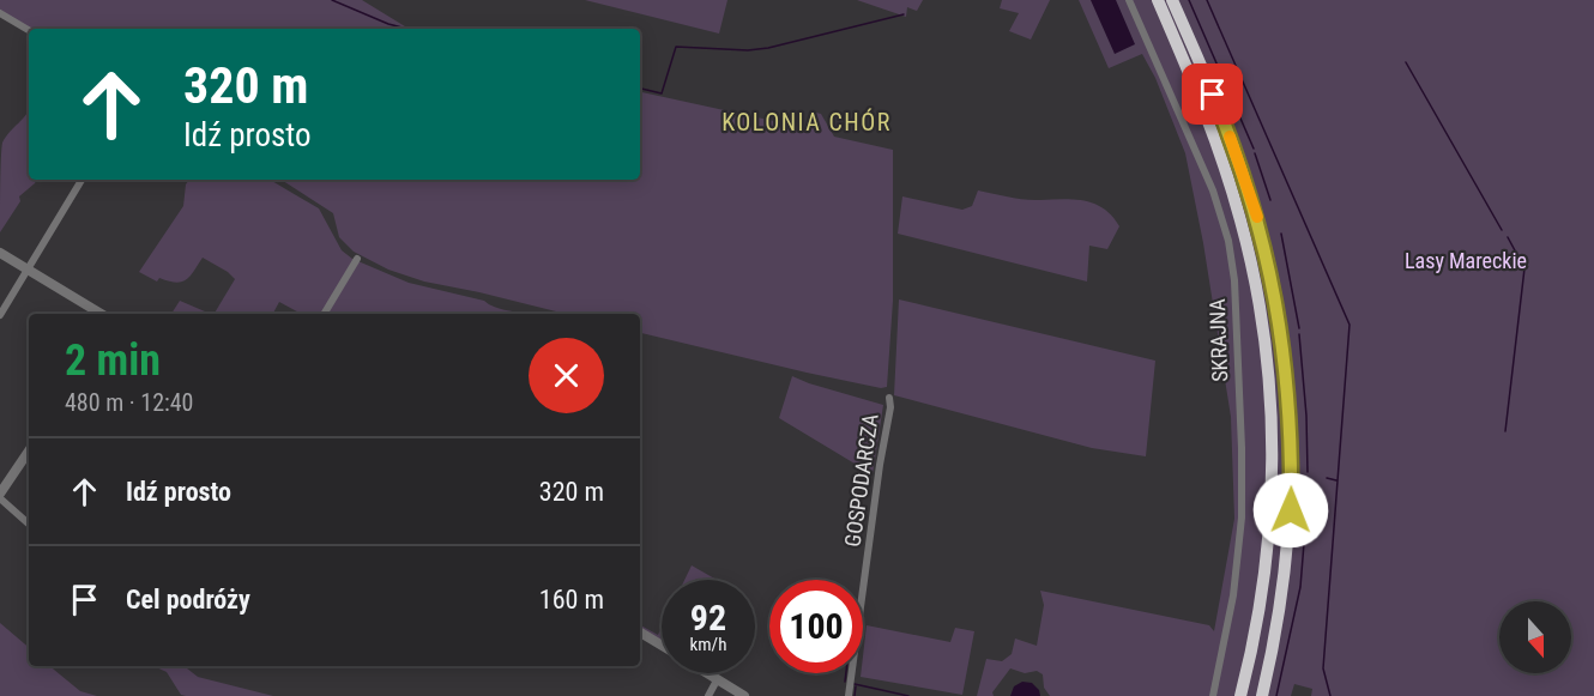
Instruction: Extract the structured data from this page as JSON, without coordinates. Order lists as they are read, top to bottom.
{
  "streets": {
    "street": ["SKRAJNA", "GOSPODARCZA"]
  },
  "districts": ["KOLONIA CHÓR"],
  "parks": ["Lasy Mareckie"],
  "north": "bottom",
  "page": {
    "turn": ["320 m", "Idź prosto"],
    "heading": ["2 min", "480 m · 12:40"],
    "list": [
      {
        "name": "Idź prosto",
        "value": "320 m"
      },
      {
        "name": "Cel podróży",
        "value": "160 m"
      }
    ],
    "speed": "92 km/h",
    "limit": "100"
  }
}
